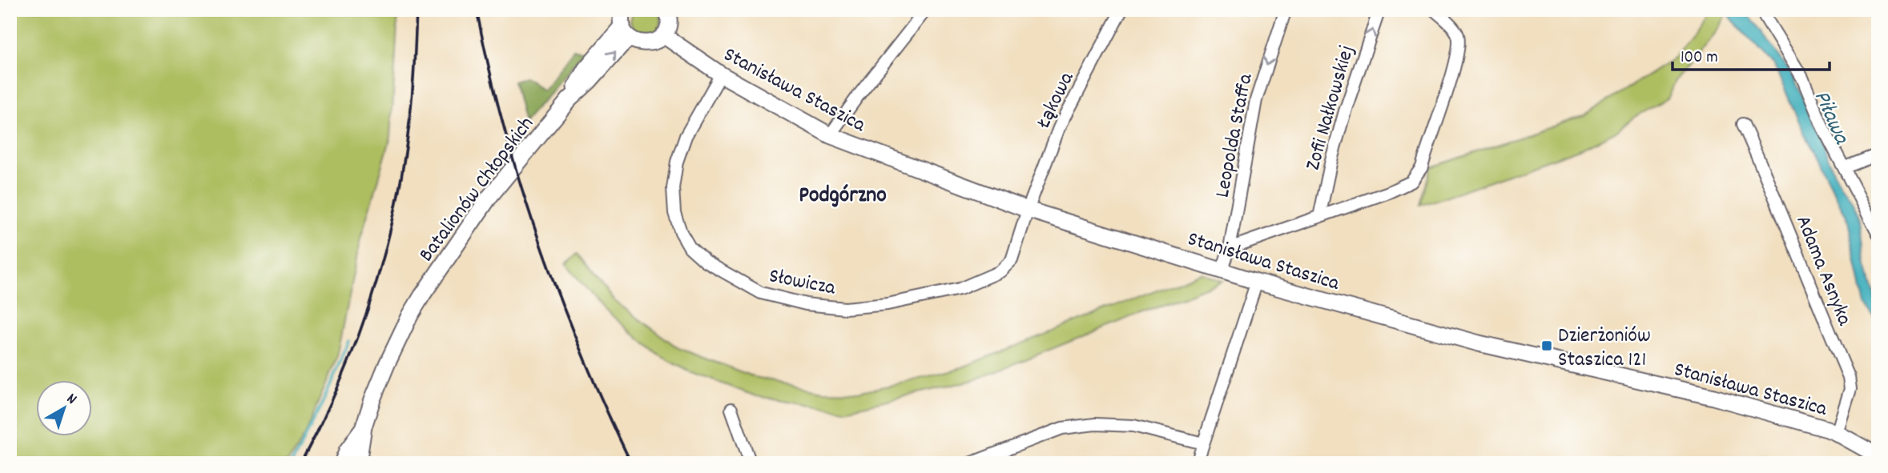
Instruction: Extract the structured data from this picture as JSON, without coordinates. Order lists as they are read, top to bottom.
{
  "streets": {
    "main road": ["Stanisława Staszica", "Batalionów Chłopskich"],
    "street": [
      "Łąkowa",
      "Zofii Nałkowskiej",
      "Leopolda Staffa",
      "Adama Asnyka",
      "Słowicza"
    ]
  },
  "crossings": [
    ["Stanisława Staszica", "Łąkowa"],
    ["Stanisława Staszica", "Leopolda Staffa"],
    ["Stanisława Staszica", "Adama Asnyka"],
    ["Stanisława Staszica", "Słowicza"],
    ["Łąkowa", "Słowicza"]
  ],
  "one_way": ["Zofii Nałkowskiej", "Leopolda Staffa"],
  "districts": ["Podgórzno"],
  "water": ["Piława"],
  "places": {
    "transit": ["Dzierżoniów Staszica 121"]
  },
  "scale_bar": "100 m",
  "north": "top right"
}
